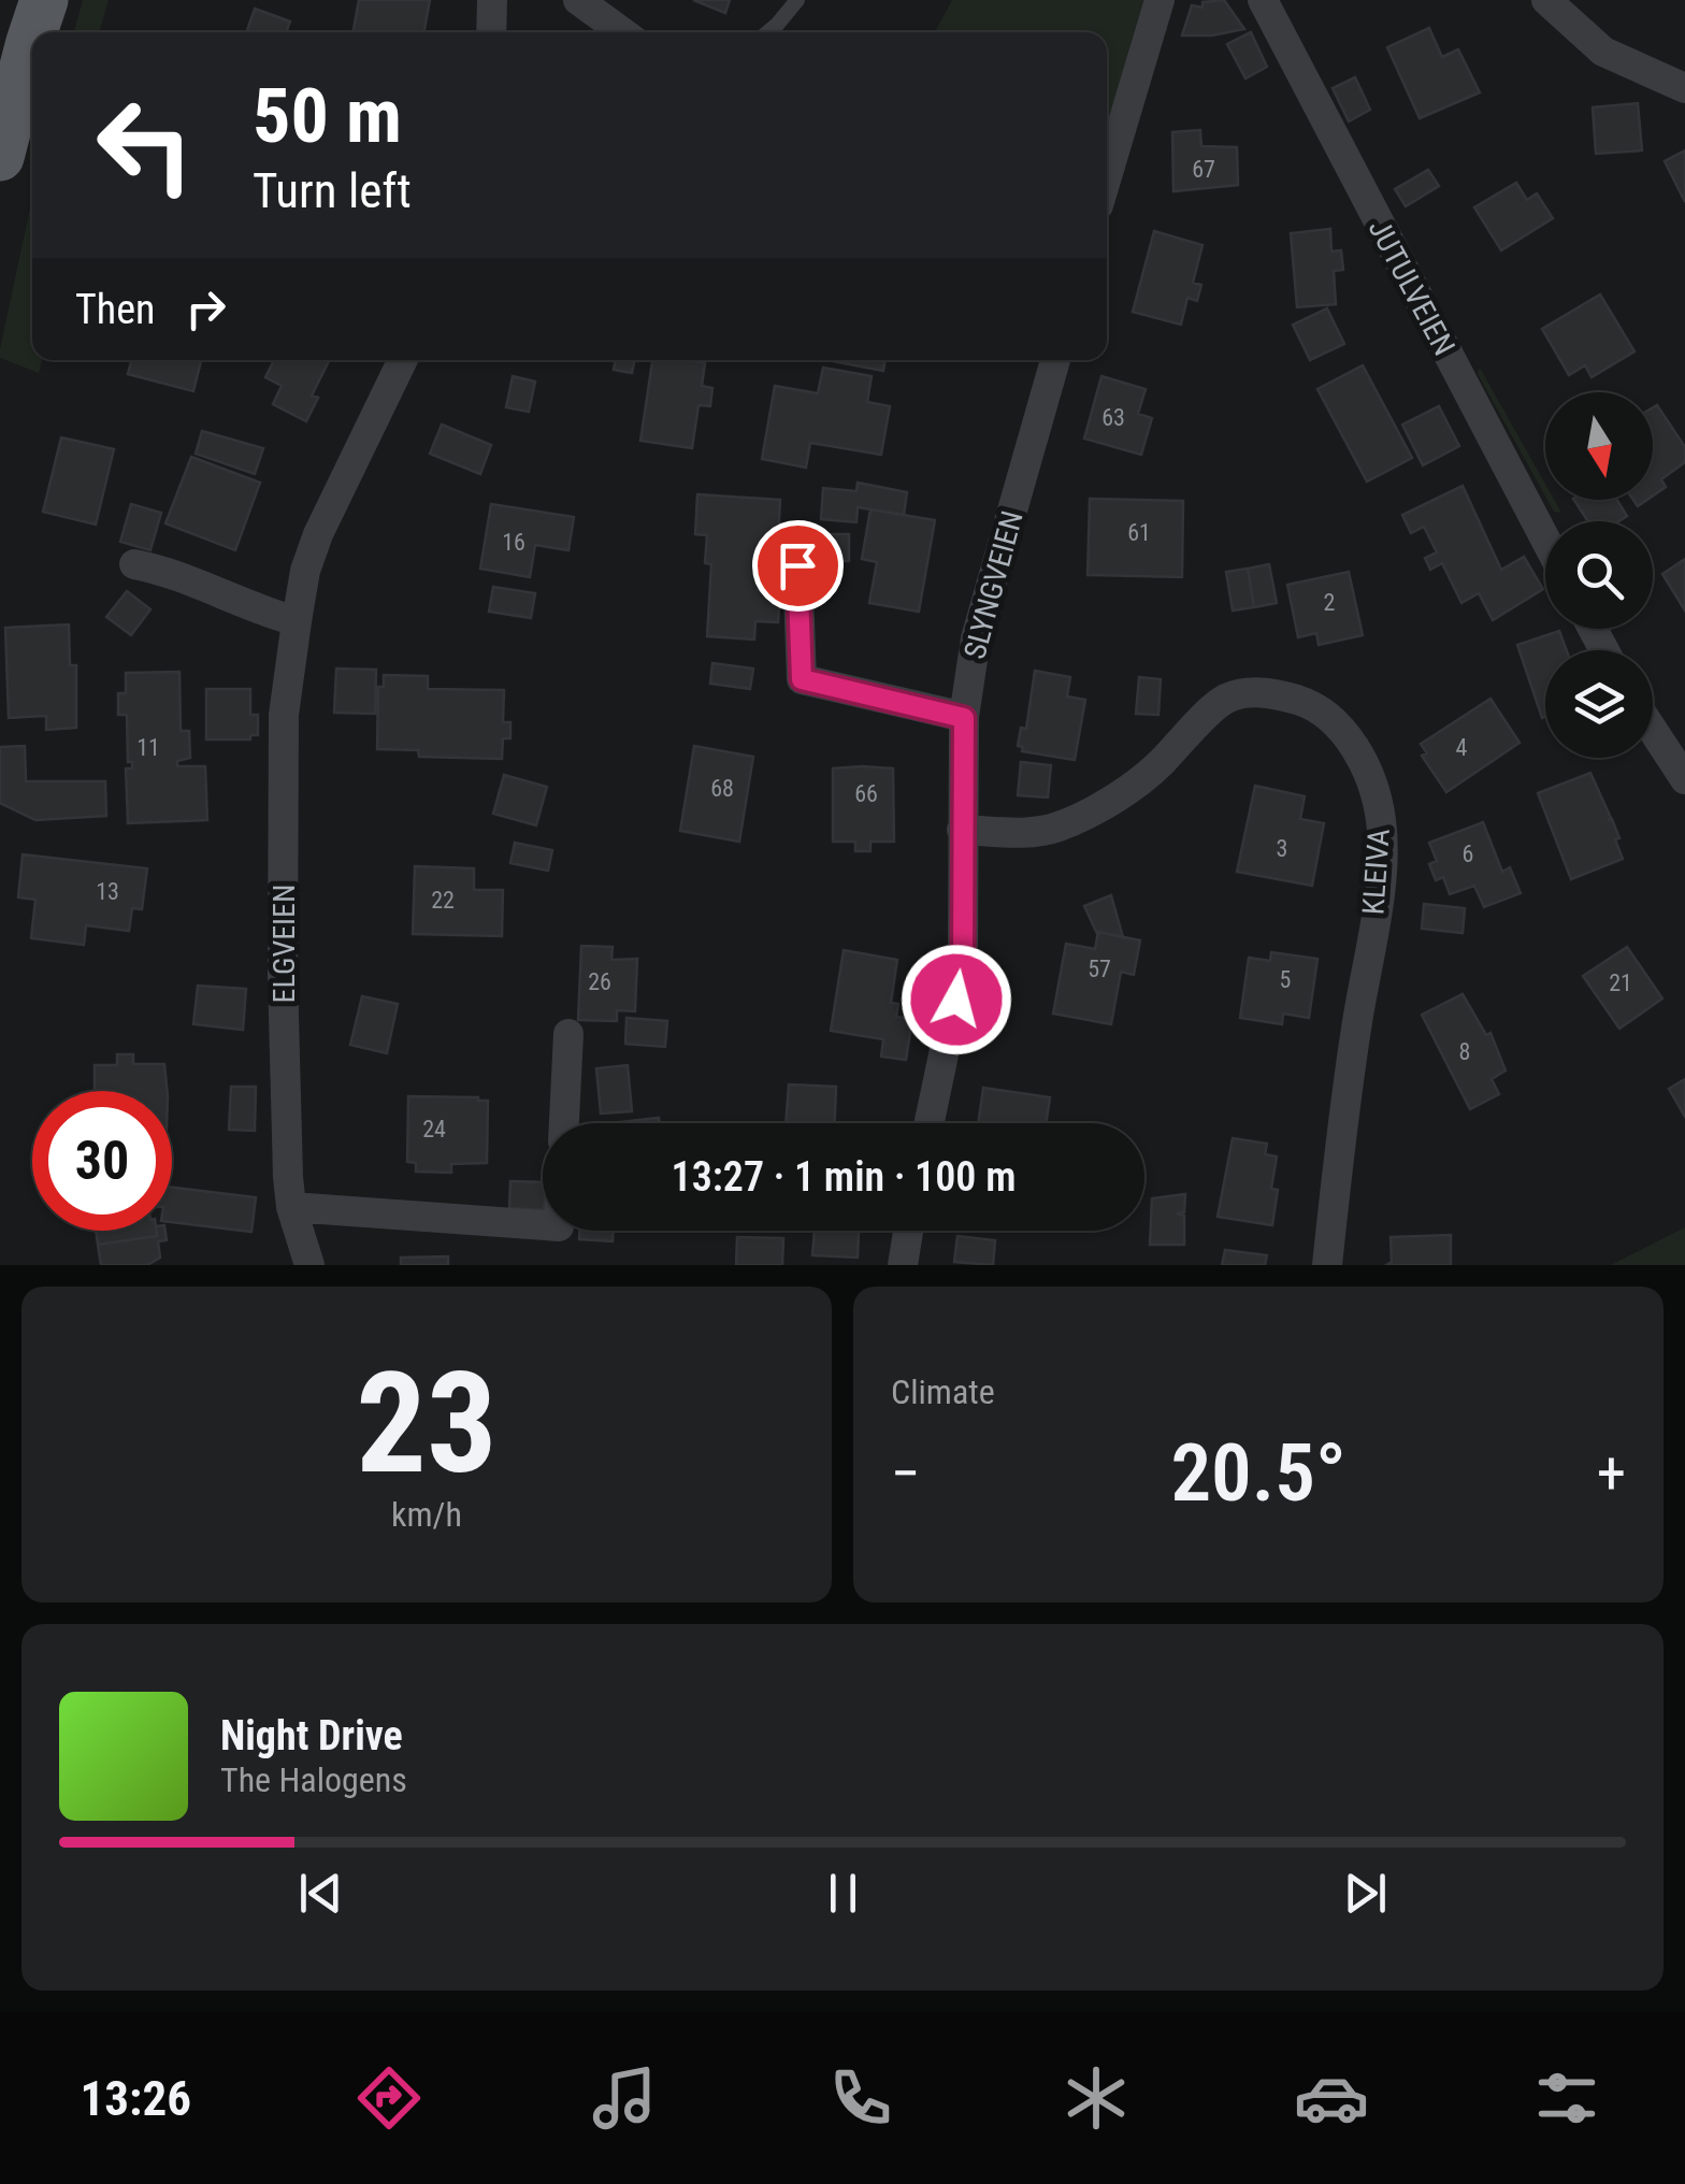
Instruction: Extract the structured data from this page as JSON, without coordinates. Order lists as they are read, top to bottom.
{
  "streets": {
    "street": [
      "JUTULVEIEN",
      "SLYNGVEIEN",
      "KLEIVA",
      "ELGVEIEN"
    ]
  },
  "crossings": [
    ["SLYNGVEIEN", "KLEIVA"]
  ],
  "house_numbers": [
    "67",
    "63",
    "61",
    "16",
    "2",
    "11",
    "4",
    "68",
    "66",
    "3",
    "6",
    "13",
    "22",
    "57",
    "5",
    "26",
    "21",
    "8",
    "24"
  ],
  "north": "bottom",
  "page": {
    "turn": ["50 m", "Turn left"],
    "then": "Then",
    "limit": "30",
    "trip": "13:27 · 1 min · 100 m",
    "tile": [
      ["23", "km/h"],
      "Climate"
    ],
    "heat": ["−", "20.5°", "+"],
    "song": ["Night Drive", "The Halogens"],
    "tabs": "13:26"
  }
}
